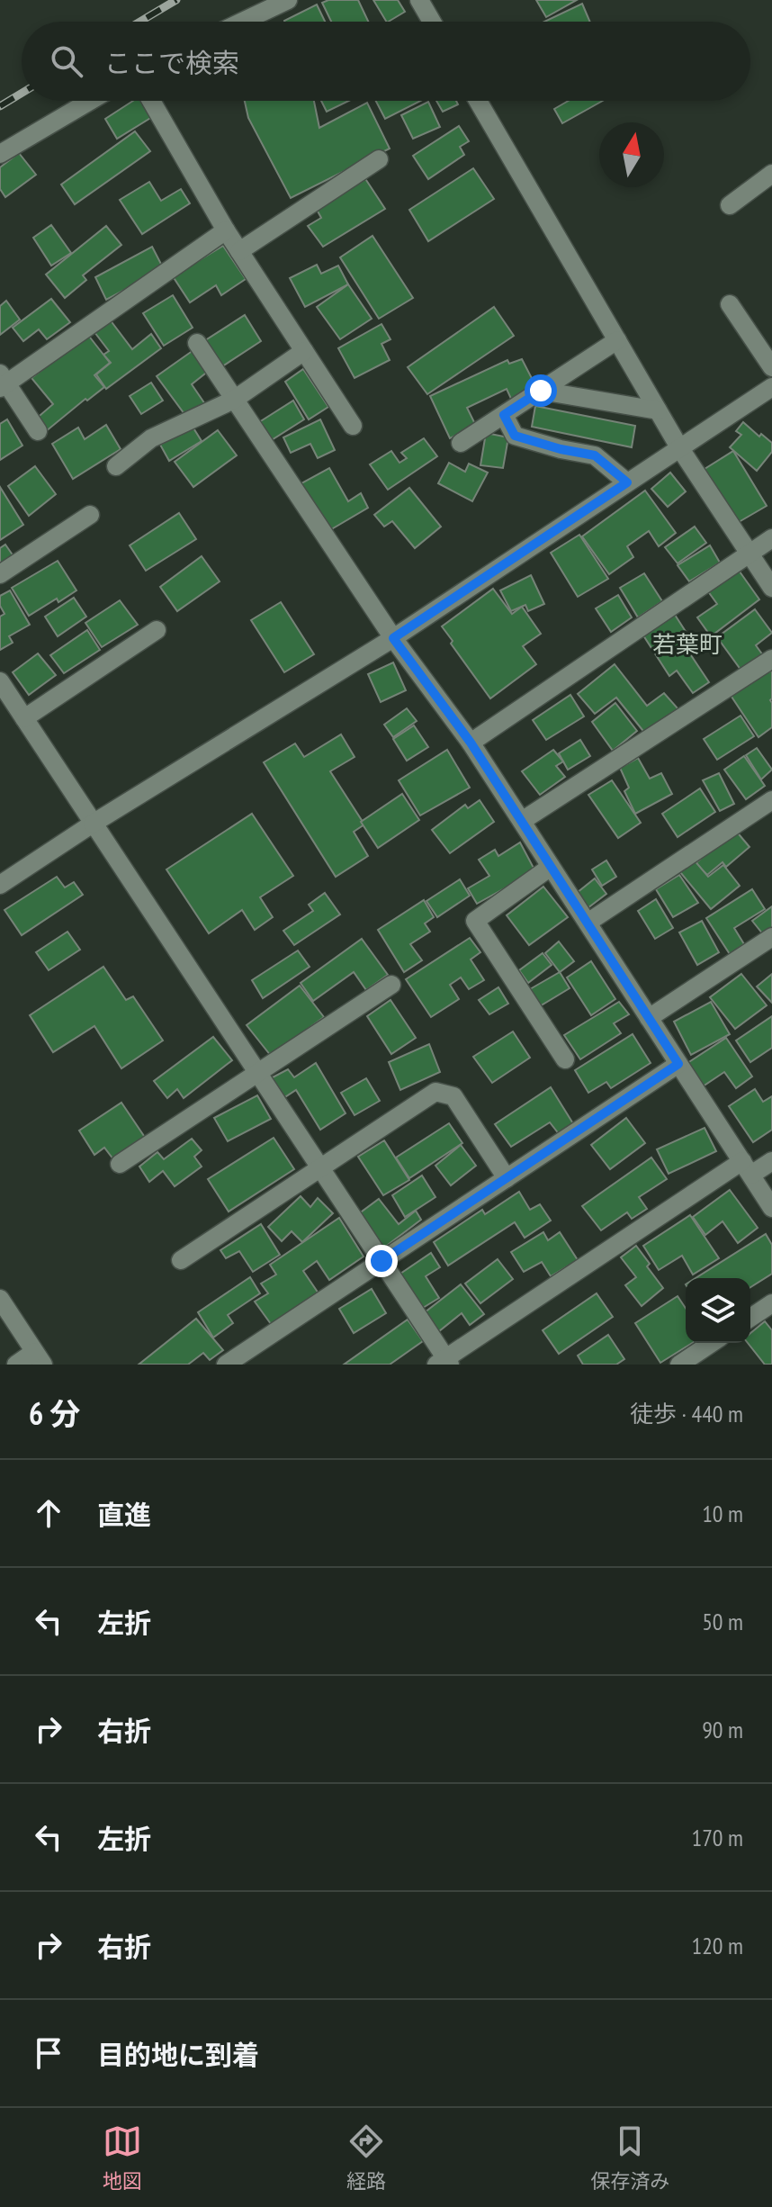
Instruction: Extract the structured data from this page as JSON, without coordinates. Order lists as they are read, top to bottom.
{
  "districts": ["若葉町"],
  "north": "top",
  "page": {
    "search": "ここで検索",
    "heading": ["6 分", "徒歩 · 440 m"],
    "list": [
      ["直進", "10 m"],
      ["左折", "50 m"],
      ["右折", "90 m"],
      ["左折", "170 m"],
      ["右折", "120 m"],
      "目的地に到着"
    ],
    "nav": ["地図", "経路", "保存済み"]
  }
}
